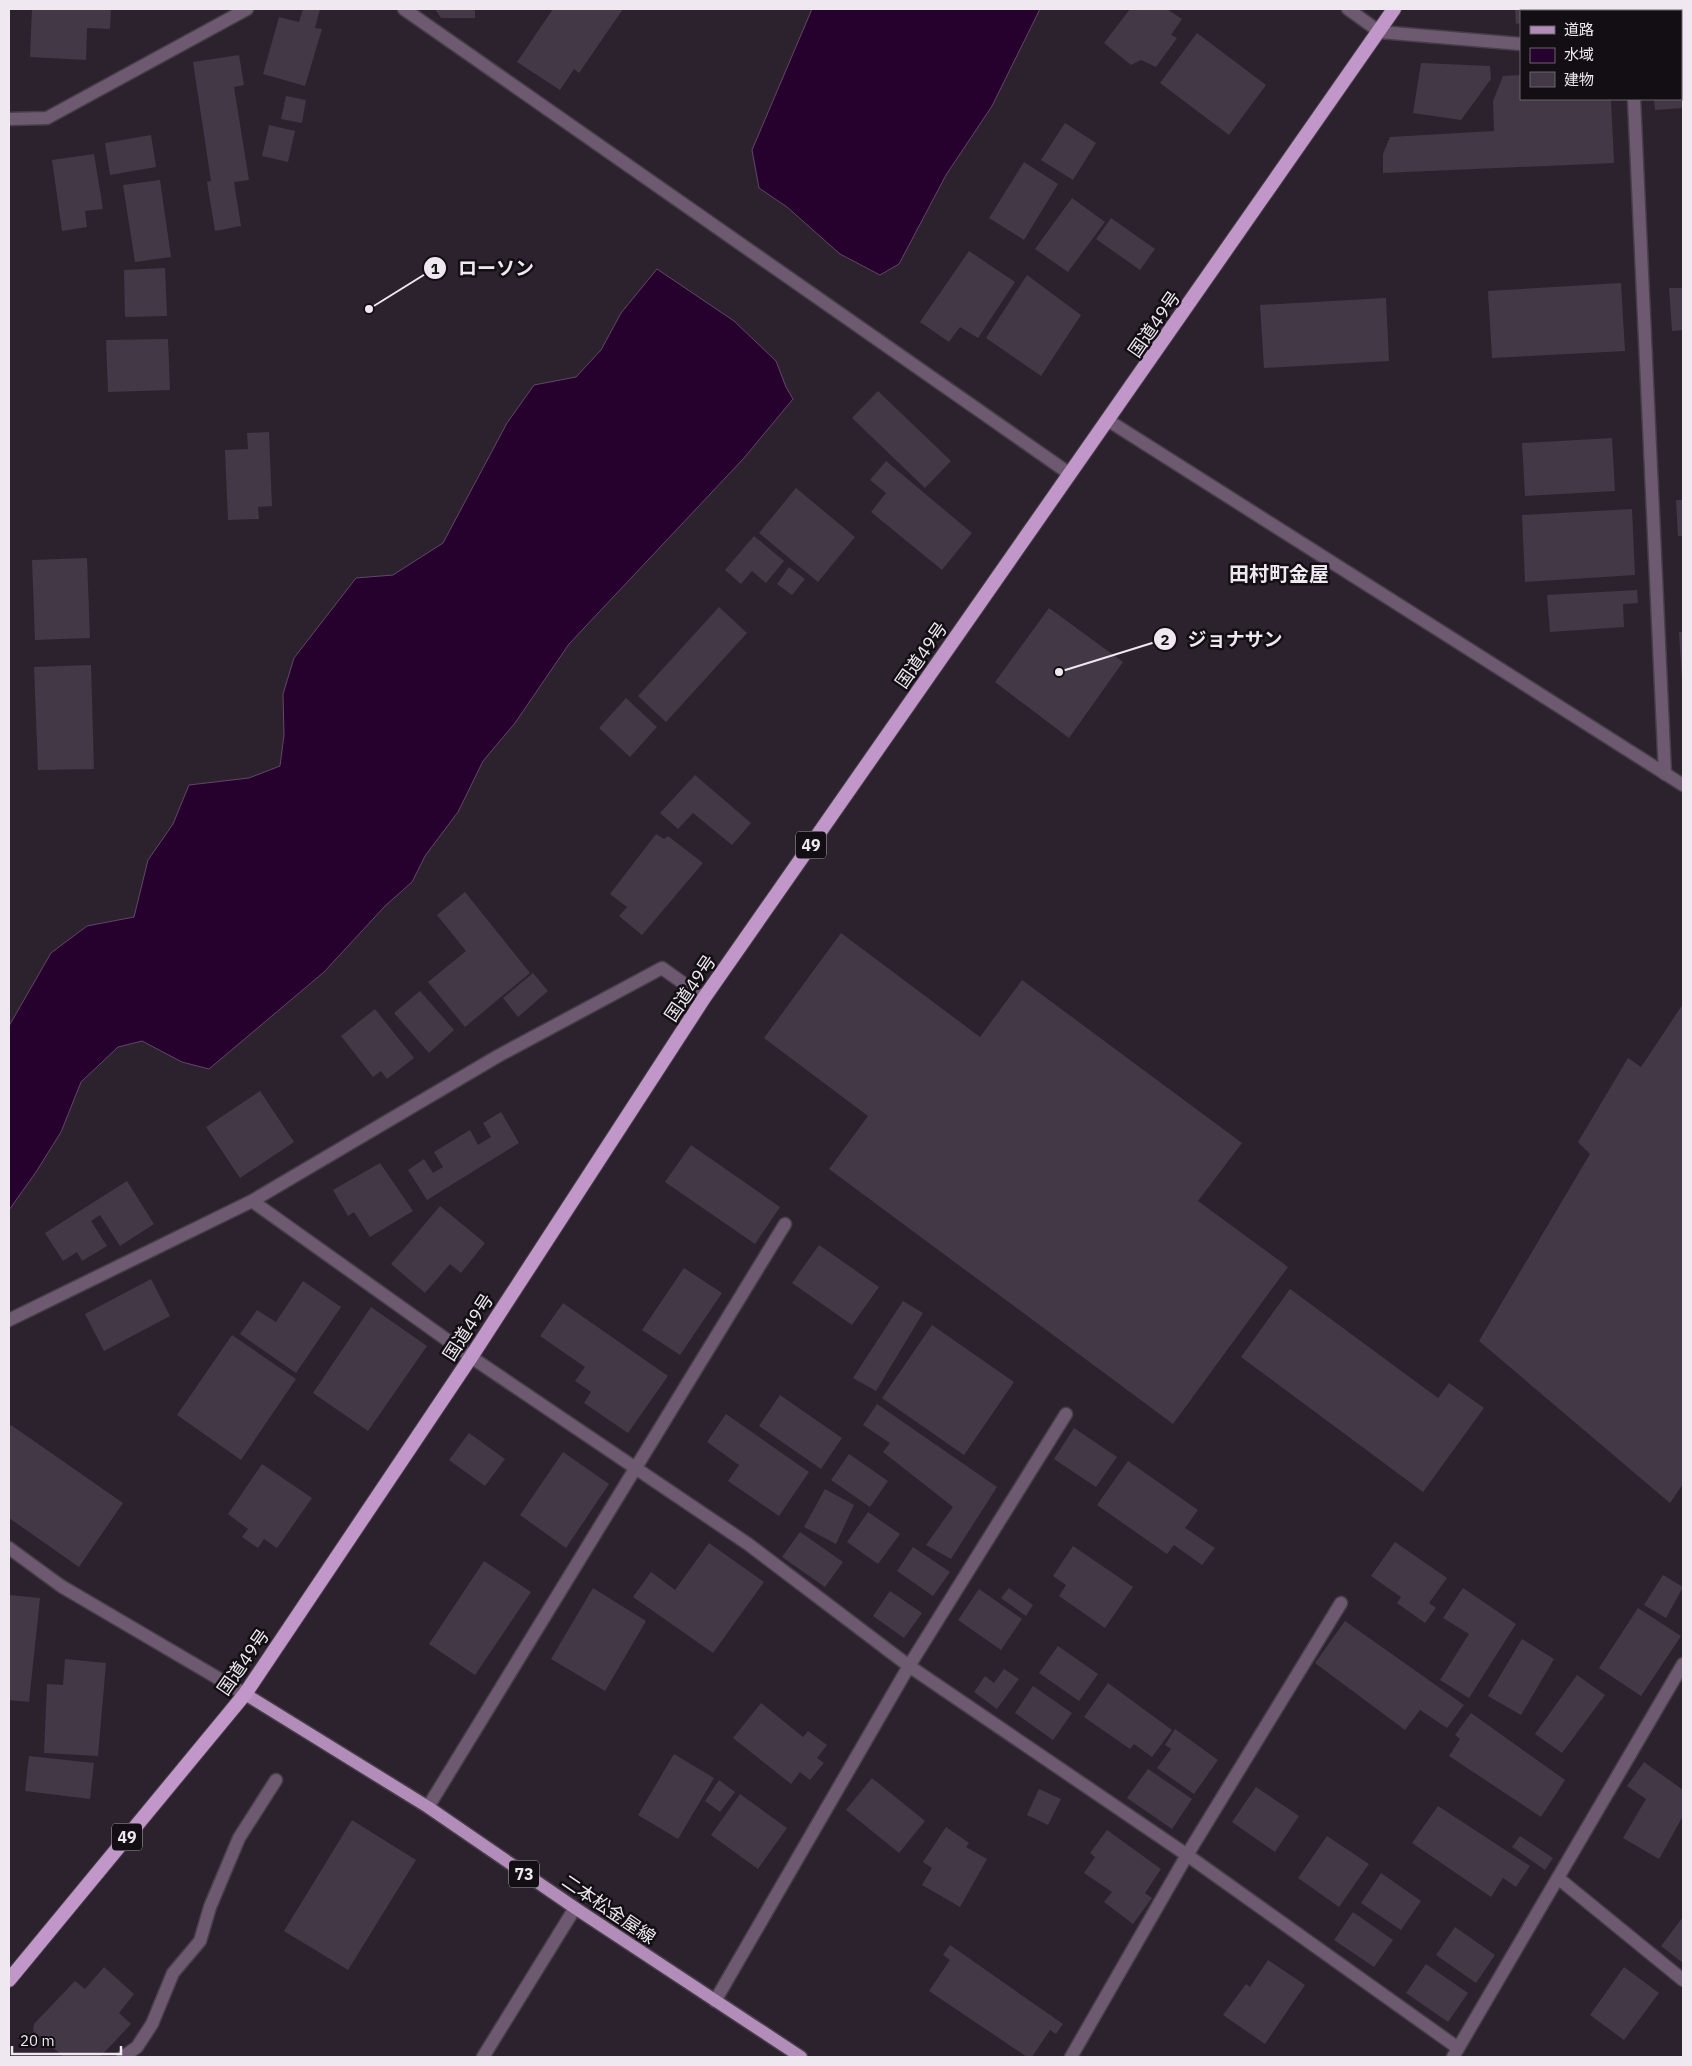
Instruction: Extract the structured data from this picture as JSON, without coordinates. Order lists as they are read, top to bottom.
{
  "streets": {
    "highway": ["国道49号", "49"],
    "main road": ["73", "二本松金屋線"]
  },
  "crossings": [
    ["国道49号", "二本松金屋線"]
  ],
  "districts": ["田村町金屋"],
  "places": ["ローソン", "ジョナサン"],
  "legend": ["道路", "水域", "建物"],
  "scale_bar": "20 m"
}
